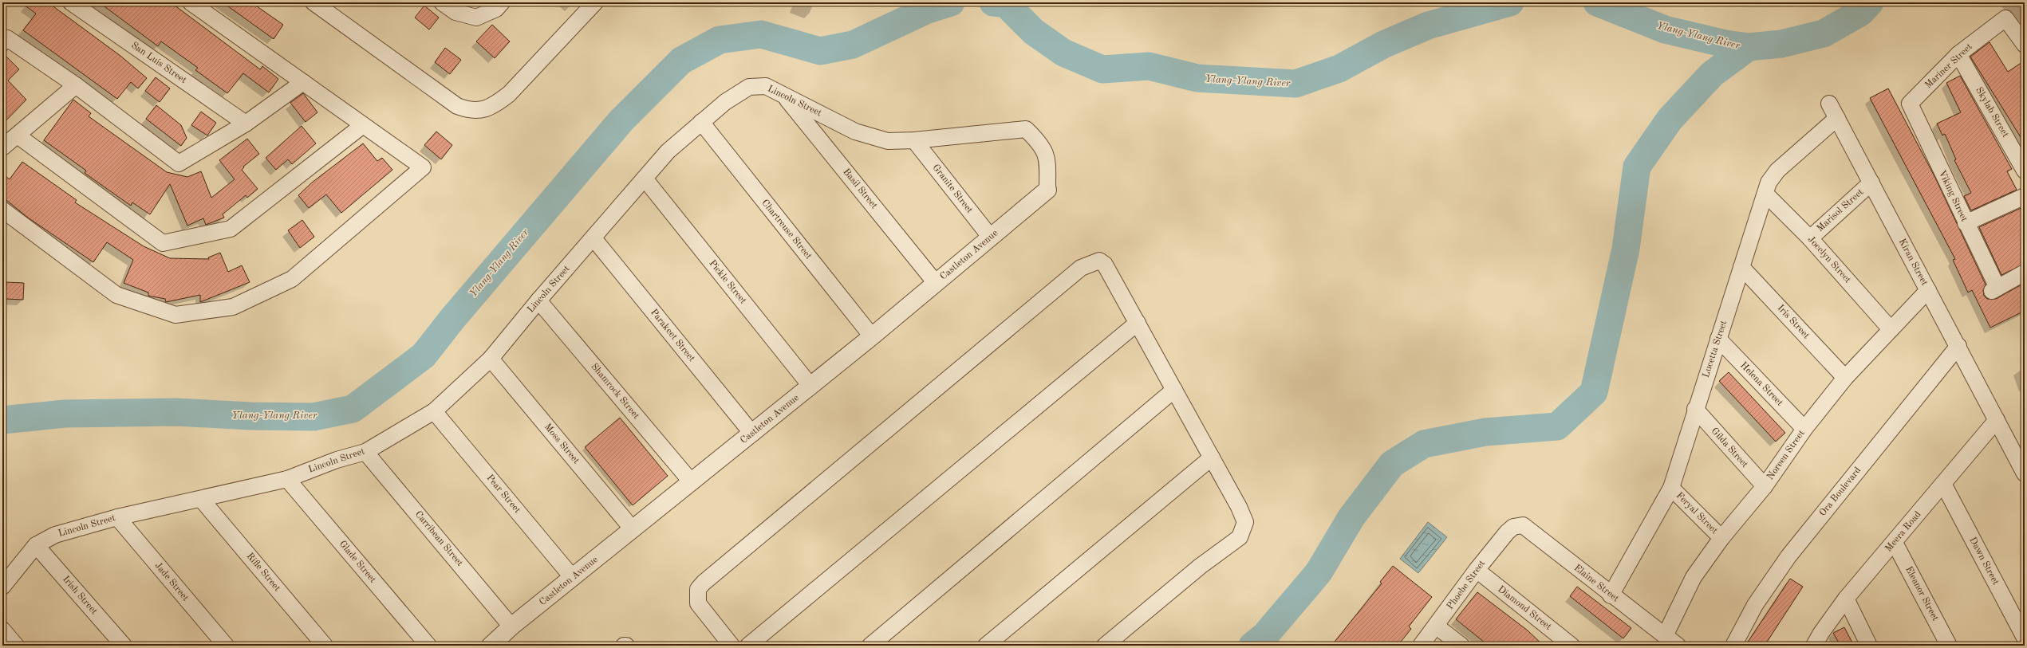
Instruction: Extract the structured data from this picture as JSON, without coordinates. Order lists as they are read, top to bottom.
{
  "streets": {
    "street": [
      "San Luis Street",
      "Mariner Street",
      "Lincoln Street",
      "Skylab Street",
      "Basil Street",
      "Granite Street",
      "Viking Street",
      "Marisol Street",
      "Chartreuse Street",
      "Castleton Avenue",
      "Jocelyn Street",
      "Kiran Street",
      "Pickle Street",
      "Iris Street",
      "Parakeet Street",
      "Lucetta Street",
      "Helena Street",
      "Shamrock Street",
      "Moss Street",
      "Gilda Street",
      "Noreen Street",
      "Ora Boulevard",
      "Pear Street",
      "Feryal Street",
      "Meera Road",
      "Carribean Street",
      "Dawn Street",
      "Glade Street",
      "Rifle Street",
      "Jade Street",
      "Elaine Street",
      "Phoebe Street",
      "Eleanor Street",
      "Irish Street",
      "Diamond Street"
    ]
  },
  "crossings": [
    ["Mariner Street", "Skylab Street"],
    ["Mariner Street", "Viking Street"],
    ["Lincoln Street", "Basil Street"],
    ["Lincoln Street", "Granite Street"],
    ["Lincoln Street", "Chartreuse Street"],
    ["Lincoln Street", "Castleton Avenue"],
    ["Lincoln Street", "Pickle Street"],
    ["Lincoln Street", "Parakeet Street"],
    ["Lincoln Street", "Shamrock Street"],
    ["Lincoln Street", "Moss Street"],
    ["Lincoln Street", "Pear Street"],
    ["Lincoln Street", "Carribean Street"],
    ["Lincoln Street", "Glade Street"],
    ["Lincoln Street", "Rifle Street"],
    ["Lincoln Street", "Jade Street"],
    ["Lincoln Street", "Irish Street"],
    ["Basil Street", "Castleton Avenue"],
    ["Granite Street", "Castleton Avenue"],
    ["Marisol Street", "Jocelyn Street"],
    ["Marisol Street", "Kiran Street"],
    ["Chartreuse Street", "Castleton Avenue"],
    ["Castleton Avenue", "Pickle Street"],
    ["Castleton Avenue", "Parakeet Street"],
    ["Castleton Avenue", "Shamrock Street"],
    ["Castleton Avenue", "Moss Street"],
    ["Castleton Avenue", "Pear Street"],
    ["Castleton Avenue", "Carribean Street"],
    ["Jocelyn Street", "Lucetta Street"],
    ["Jocelyn Street", "Noreen Street"],
    ["Kiran Street", "Lucetta Street"],
    ["Kiran Street", "Noreen Street"],
    ["Kiran Street", "Ora Boulevard"],
    ["Kiran Street", "Meera Road"],
    ["Iris Street", "Lucetta Street"],
    ["Iris Street", "Noreen Street"],
    ["Lucetta Street", "Helena Street"],
    ["Lucetta Street", "Gilda Street"],
    ["Lucetta Street", "Feryal Street"],
    ["Lucetta Street", "Elaine Street"],
    ["Helena Street", "Noreen Street"],
    ["Gilda Street", "Noreen Street"],
    ["Noreen Street", "Feryal Street"],
    ["Noreen Street", "Elaine Street"],
    ["Meera Road", "Dawn Street"],
    ["Meera Road", "Eleanor Street"],
    ["Elaine Street", "Phoebe Street"],
    ["Phoebe Street", "Diamond Street"]
  ],
  "water": ["Ylang-Ylang River"]
}
